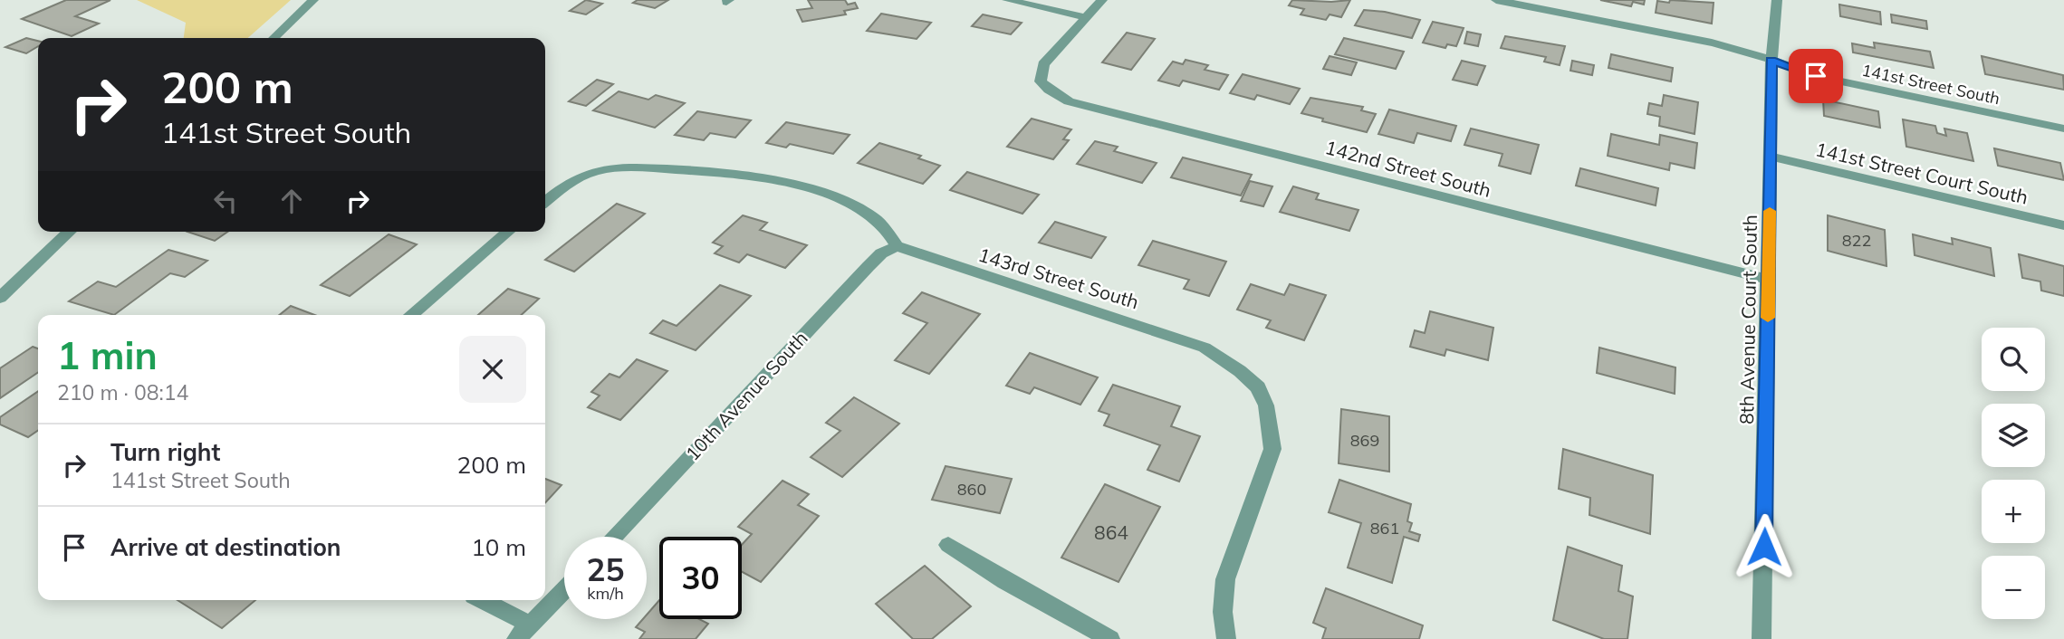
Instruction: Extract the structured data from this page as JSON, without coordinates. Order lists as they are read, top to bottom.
{
  "streets": {
    "street": [
      "141st Street South",
      "142nd Street South",
      "141st Street Court South",
      "143rd Street South",
      "8th Avenue Court South",
      "10th Avenue South"
    ]
  },
  "crossings": [
    ["141st Street South", "8th Avenue Court South"],
    ["142nd Street South", "8th Avenue Court South"],
    ["141st Street Court South", "8th Avenue Court South"],
    ["143rd Street South", "10th Avenue South"]
  ],
  "house_numbers": [
    "822",
    "869",
    "860",
    "861",
    "864"
  ],
  "page": {
    "turn": ["200 m", "141st Street South"],
    "heading": ["1 min", "210 m · 08:14"],
    "map_buttons": ["+", "−"],
    "list": [
      {
        "name": "Turn right",
        "note": "141st Street South",
        "value": "200 m"
      },
      {
        "name": "Arrive at destination",
        "value": "10 m"
      }
    ],
    "speed": "25 km/h",
    "limit": "30"
  }
}
